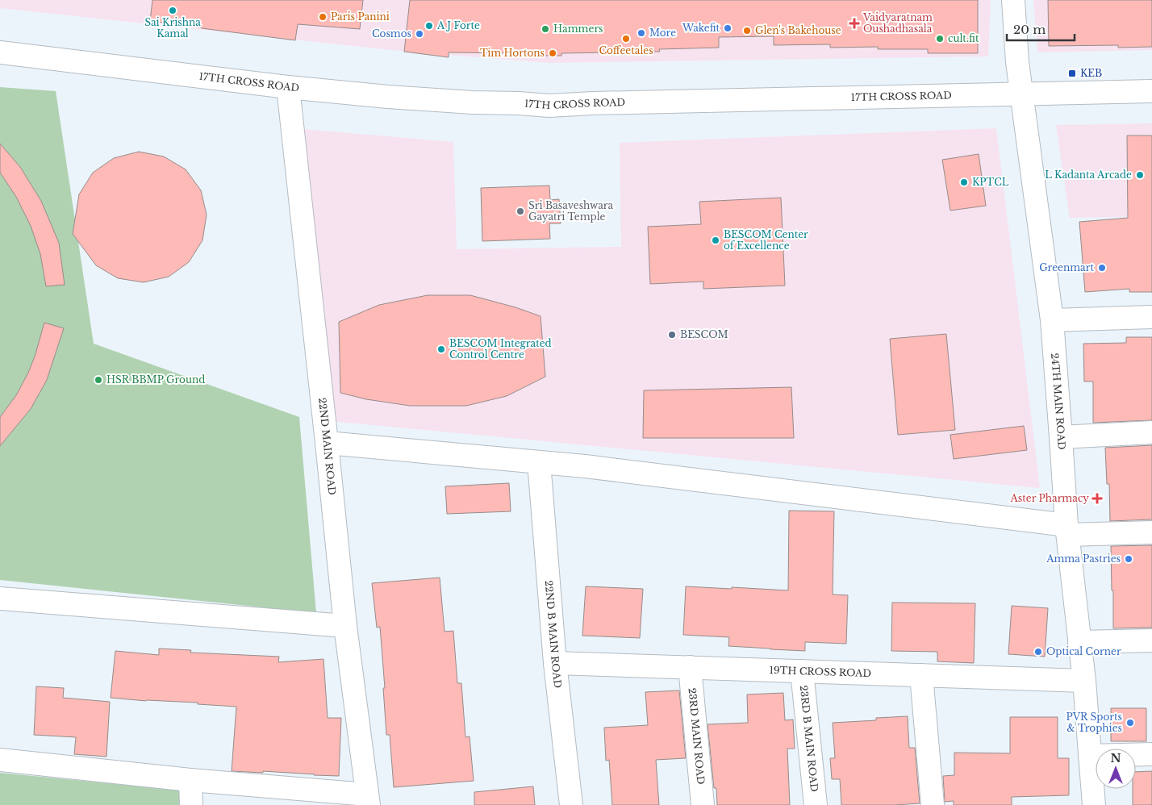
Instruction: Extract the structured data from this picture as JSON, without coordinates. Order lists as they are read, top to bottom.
{
  "streets": {
    "street": [
      "17TH CROSS ROAD",
      "24TH MAIN ROAD",
      "22ND MAIN ROAD",
      "22ND B MAIN ROAD",
      "19TH CROSS ROAD",
      "23RD MAIN ROAD",
      "23RD B MAIN ROAD"
    ]
  },
  "crossings": [
    ["17TH CROSS ROAD", "24TH MAIN ROAD"],
    ["17TH CROSS ROAD", "22ND MAIN ROAD"],
    ["24TH MAIN ROAD", "19TH CROSS ROAD"],
    ["22ND B MAIN ROAD", "19TH CROSS ROAD"],
    ["19TH CROSS ROAD", "23RD MAIN ROAD"],
    ["19TH CROSS ROAD", "23RD B MAIN ROAD"]
  ],
  "places": {
    "other": [
      "Sai Krishna Kamal",
      "Paris Panini",
      "A J Forte",
      "Wakefit",
      "Hammers",
      "Glen's Bakehouse",
      "More",
      "Cosmos",
      "Coffeetales",
      "cult.fit",
      "Tim Hortons",
      "L Kadanta Arcade",
      "KPTCL",
      "Sri Basaveshwara Gayatri Temple",
      "BESCOM Center of Excellence",
      "Greenmart",
      "BESCOM",
      "BESCOM Integrated Control Centre",
      "HSR BBMP Ground",
      "Amma Pastries",
      "Optical Corner",
      "PVR Sports & Trophies"
    ],
    "health": ["Vaidyaratnam Oushadhasala", "Aster Pharmacy"],
    "transit": ["KEB"]
  },
  "scale_bar": "20 m",
  "north": "top"
}
